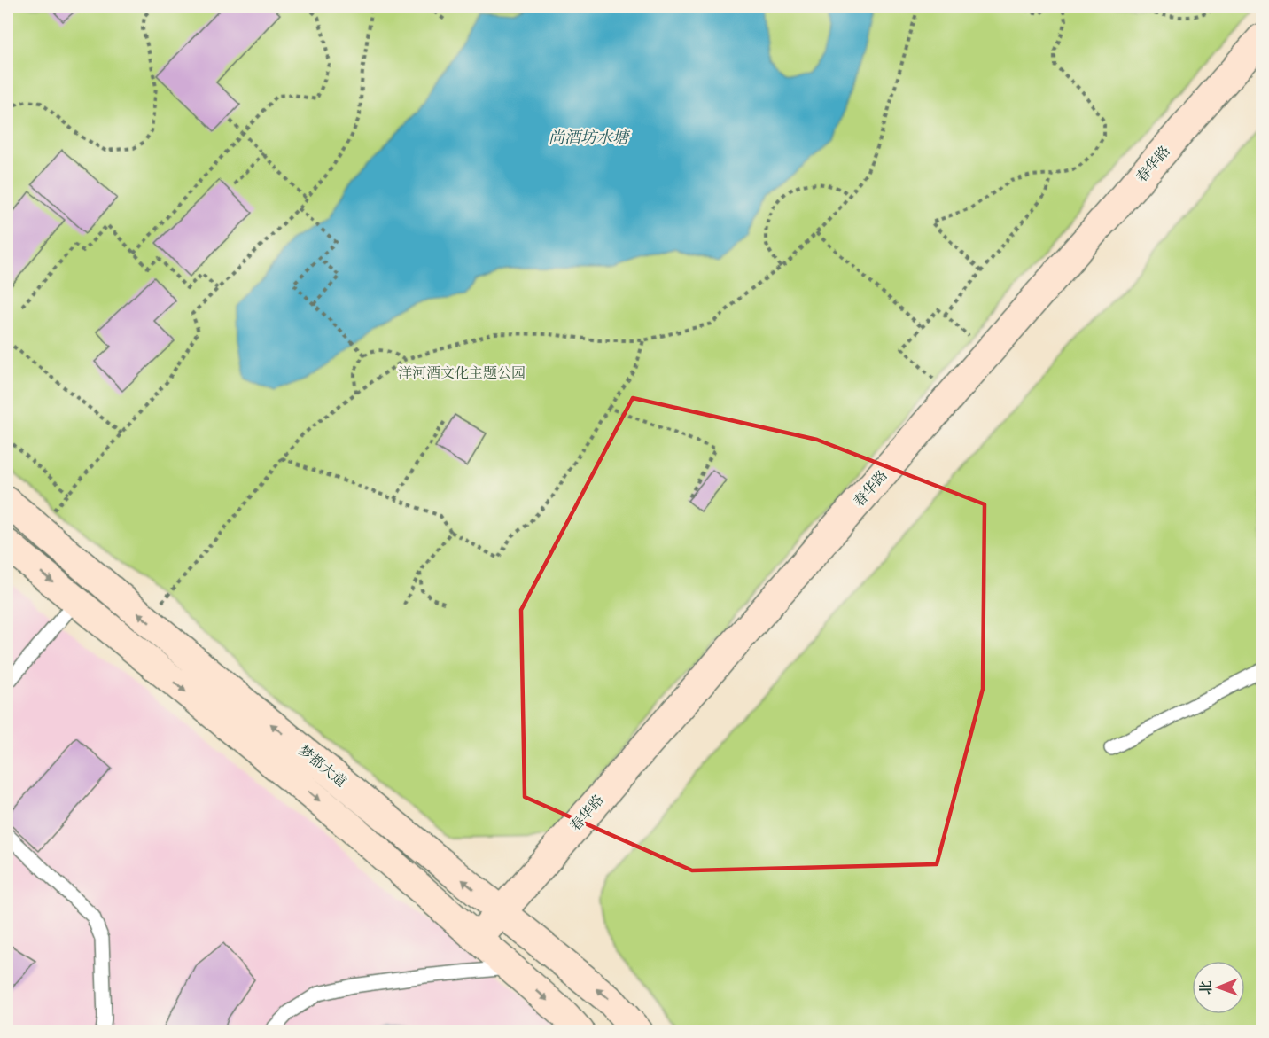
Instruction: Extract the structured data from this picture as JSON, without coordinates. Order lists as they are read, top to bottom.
{
  "streets": {
    "main road": ["春华路", "梦都大道"]
  },
  "crossings": [
    ["春华路", "梦都大道"]
  ],
  "water": ["尚酒坊水塘"],
  "parks": ["洋河酒文化主题公园"],
  "north": "left"
}
